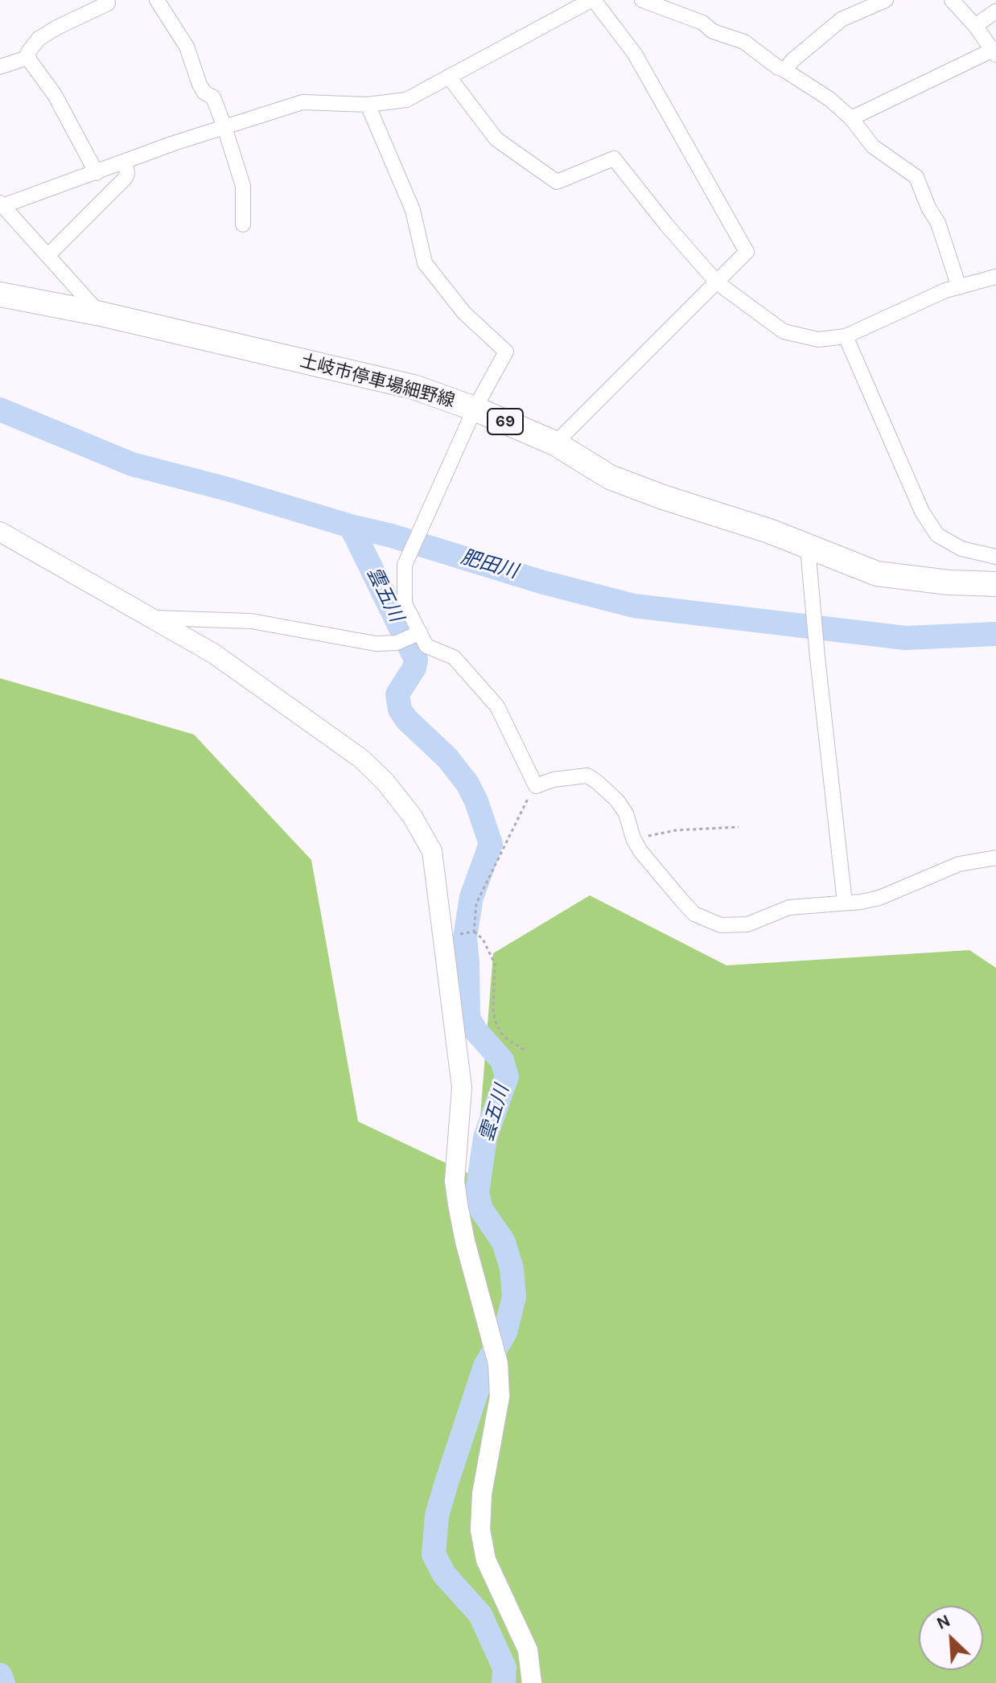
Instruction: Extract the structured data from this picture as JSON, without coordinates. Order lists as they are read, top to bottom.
{
  "streets": {
    "main road": ["土岐市停車場細野線", "69"]
  },
  "water": ["肥田川", "雲五川"],
  "north": "top left"
}
